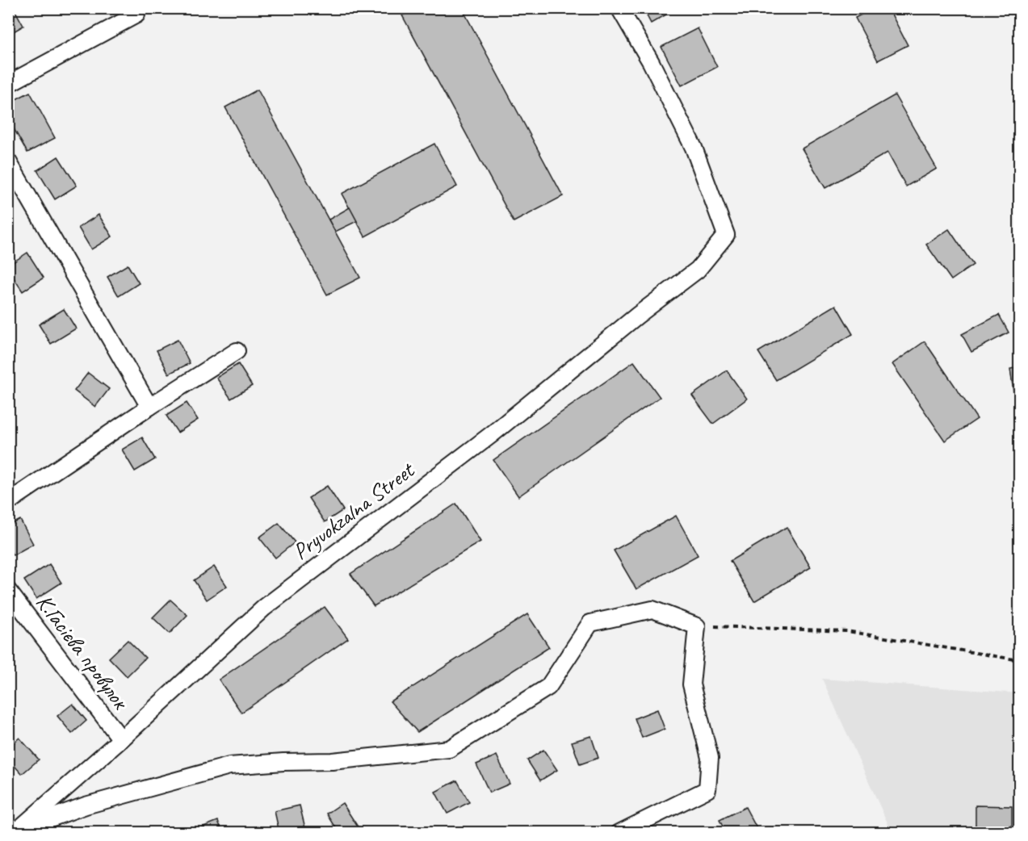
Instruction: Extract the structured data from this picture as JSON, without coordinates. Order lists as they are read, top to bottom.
{
  "streets": {
    "street": ["Pryvokzalna Street", "К.Гасієва провулок"]
  },
  "crossings": [
    ["Pryvokzalna Street", "К.Гасієва провулок"]
  ]
}
